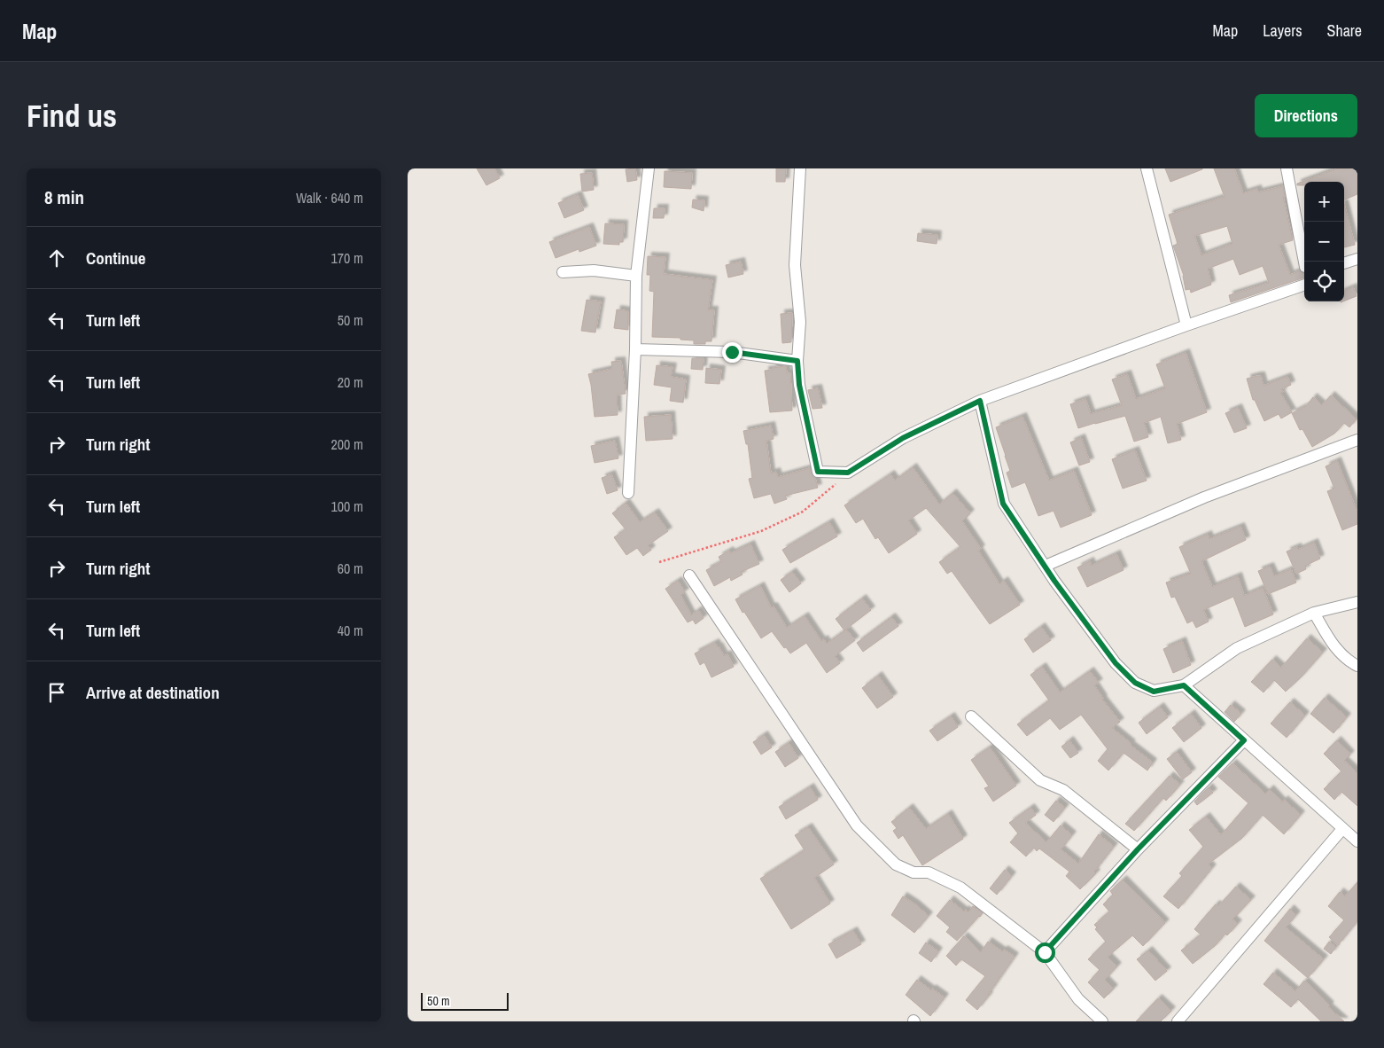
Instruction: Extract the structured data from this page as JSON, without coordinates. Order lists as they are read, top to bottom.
{
  "scale_bar": "50 m",
  "page": {
    "header": "Map",
    "nav": ["Map", "Layers", "Share"],
    "buttons": "Directions",
    "title": "Find us",
    "heading": ["8 min", "Walk · 640 m"],
    "map_buttons": ["+", "−"],
    "list": [
      ["Continue", "170 m"],
      ["Turn left", "50 m"],
      ["Turn left", "20 m"],
      ["Turn right", "200 m"],
      ["Turn left", "100 m"],
      ["Turn right", "60 m"],
      ["Turn left", "40 m"],
      "Arrive at destination"
    ],
    "scale": "50 m"
  }
}
